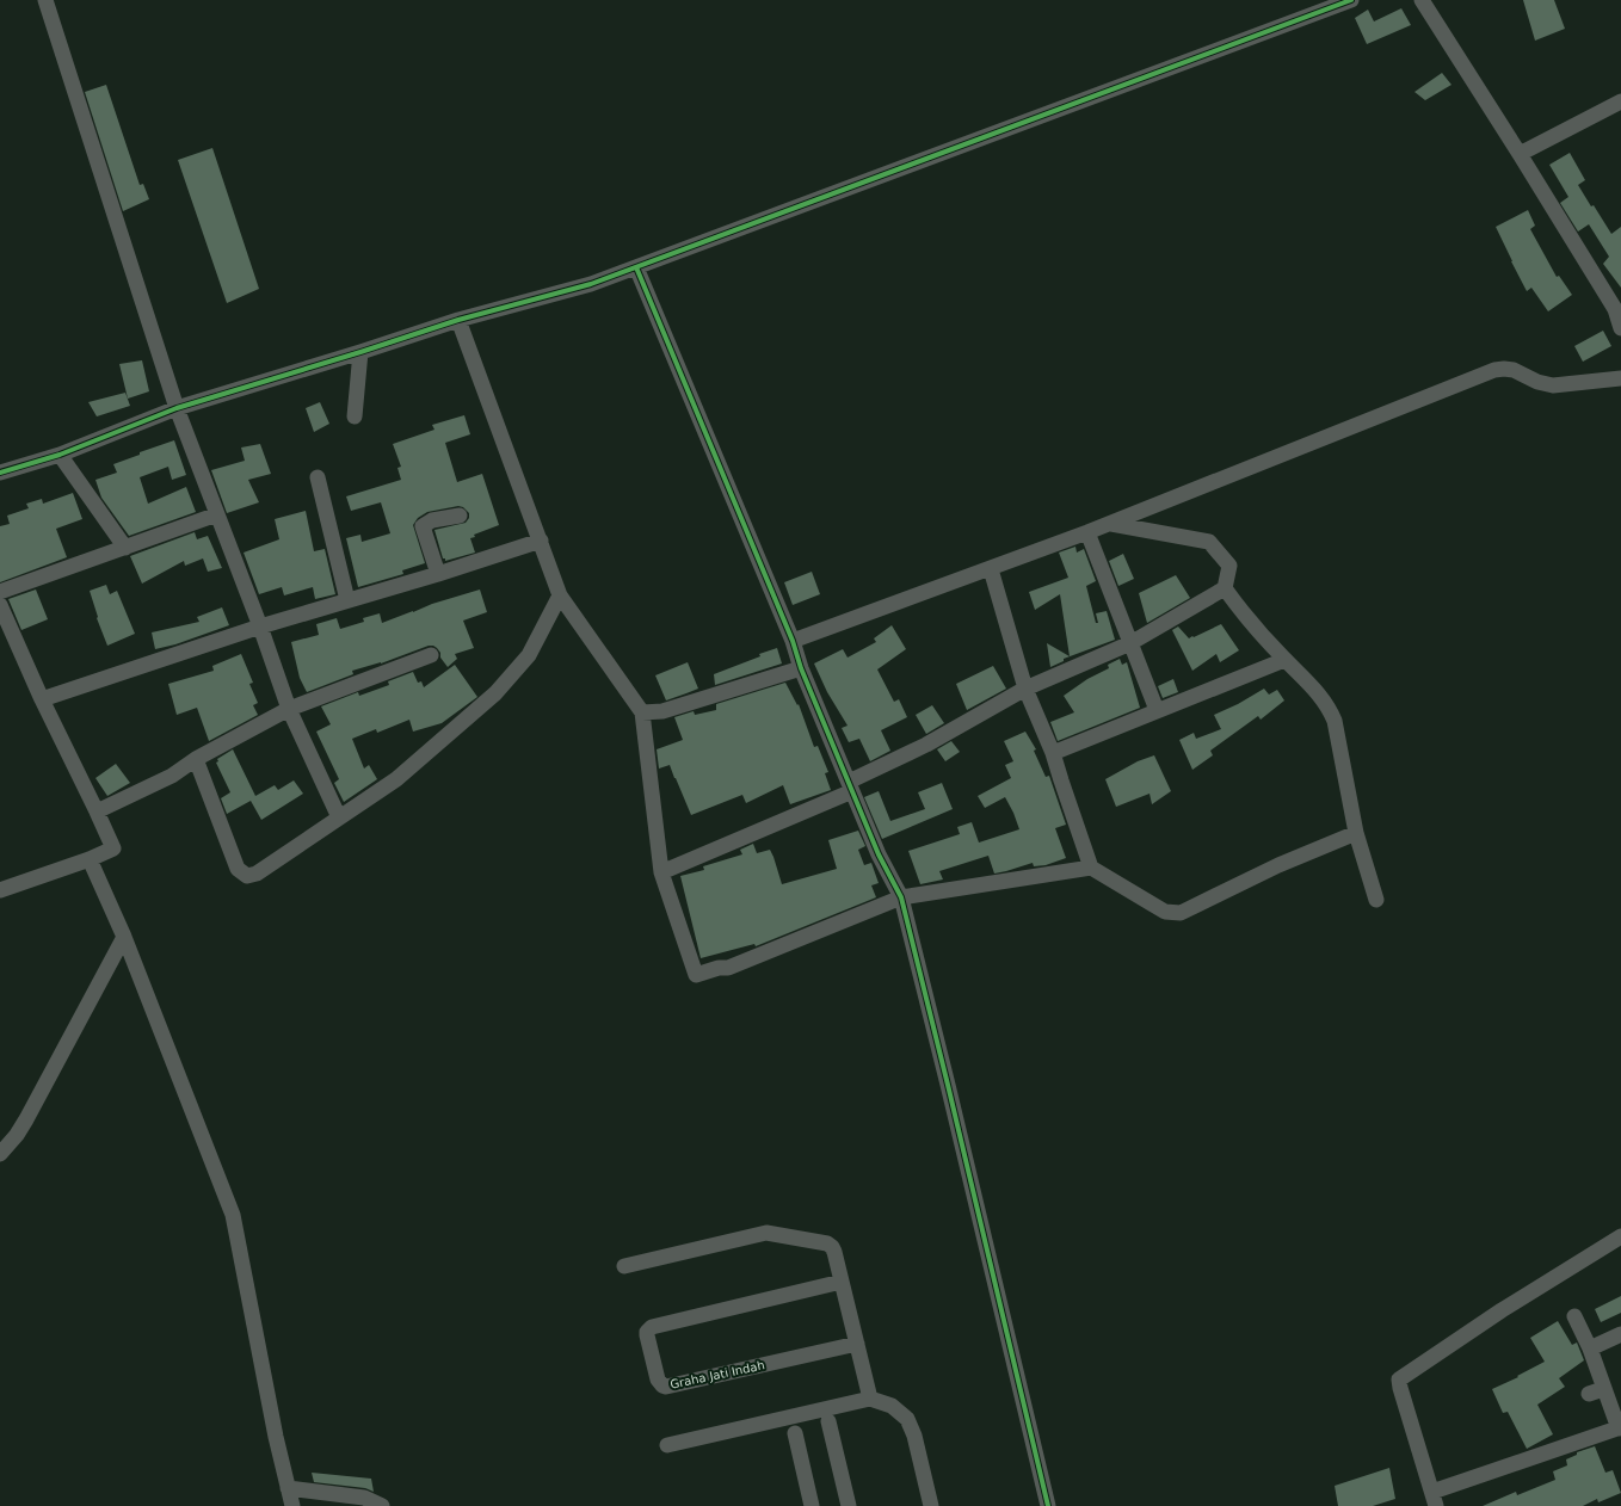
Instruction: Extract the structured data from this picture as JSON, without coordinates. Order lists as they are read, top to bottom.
{
  "streets": {
    "street": ["Graha Jati Indah"]
  }
}
